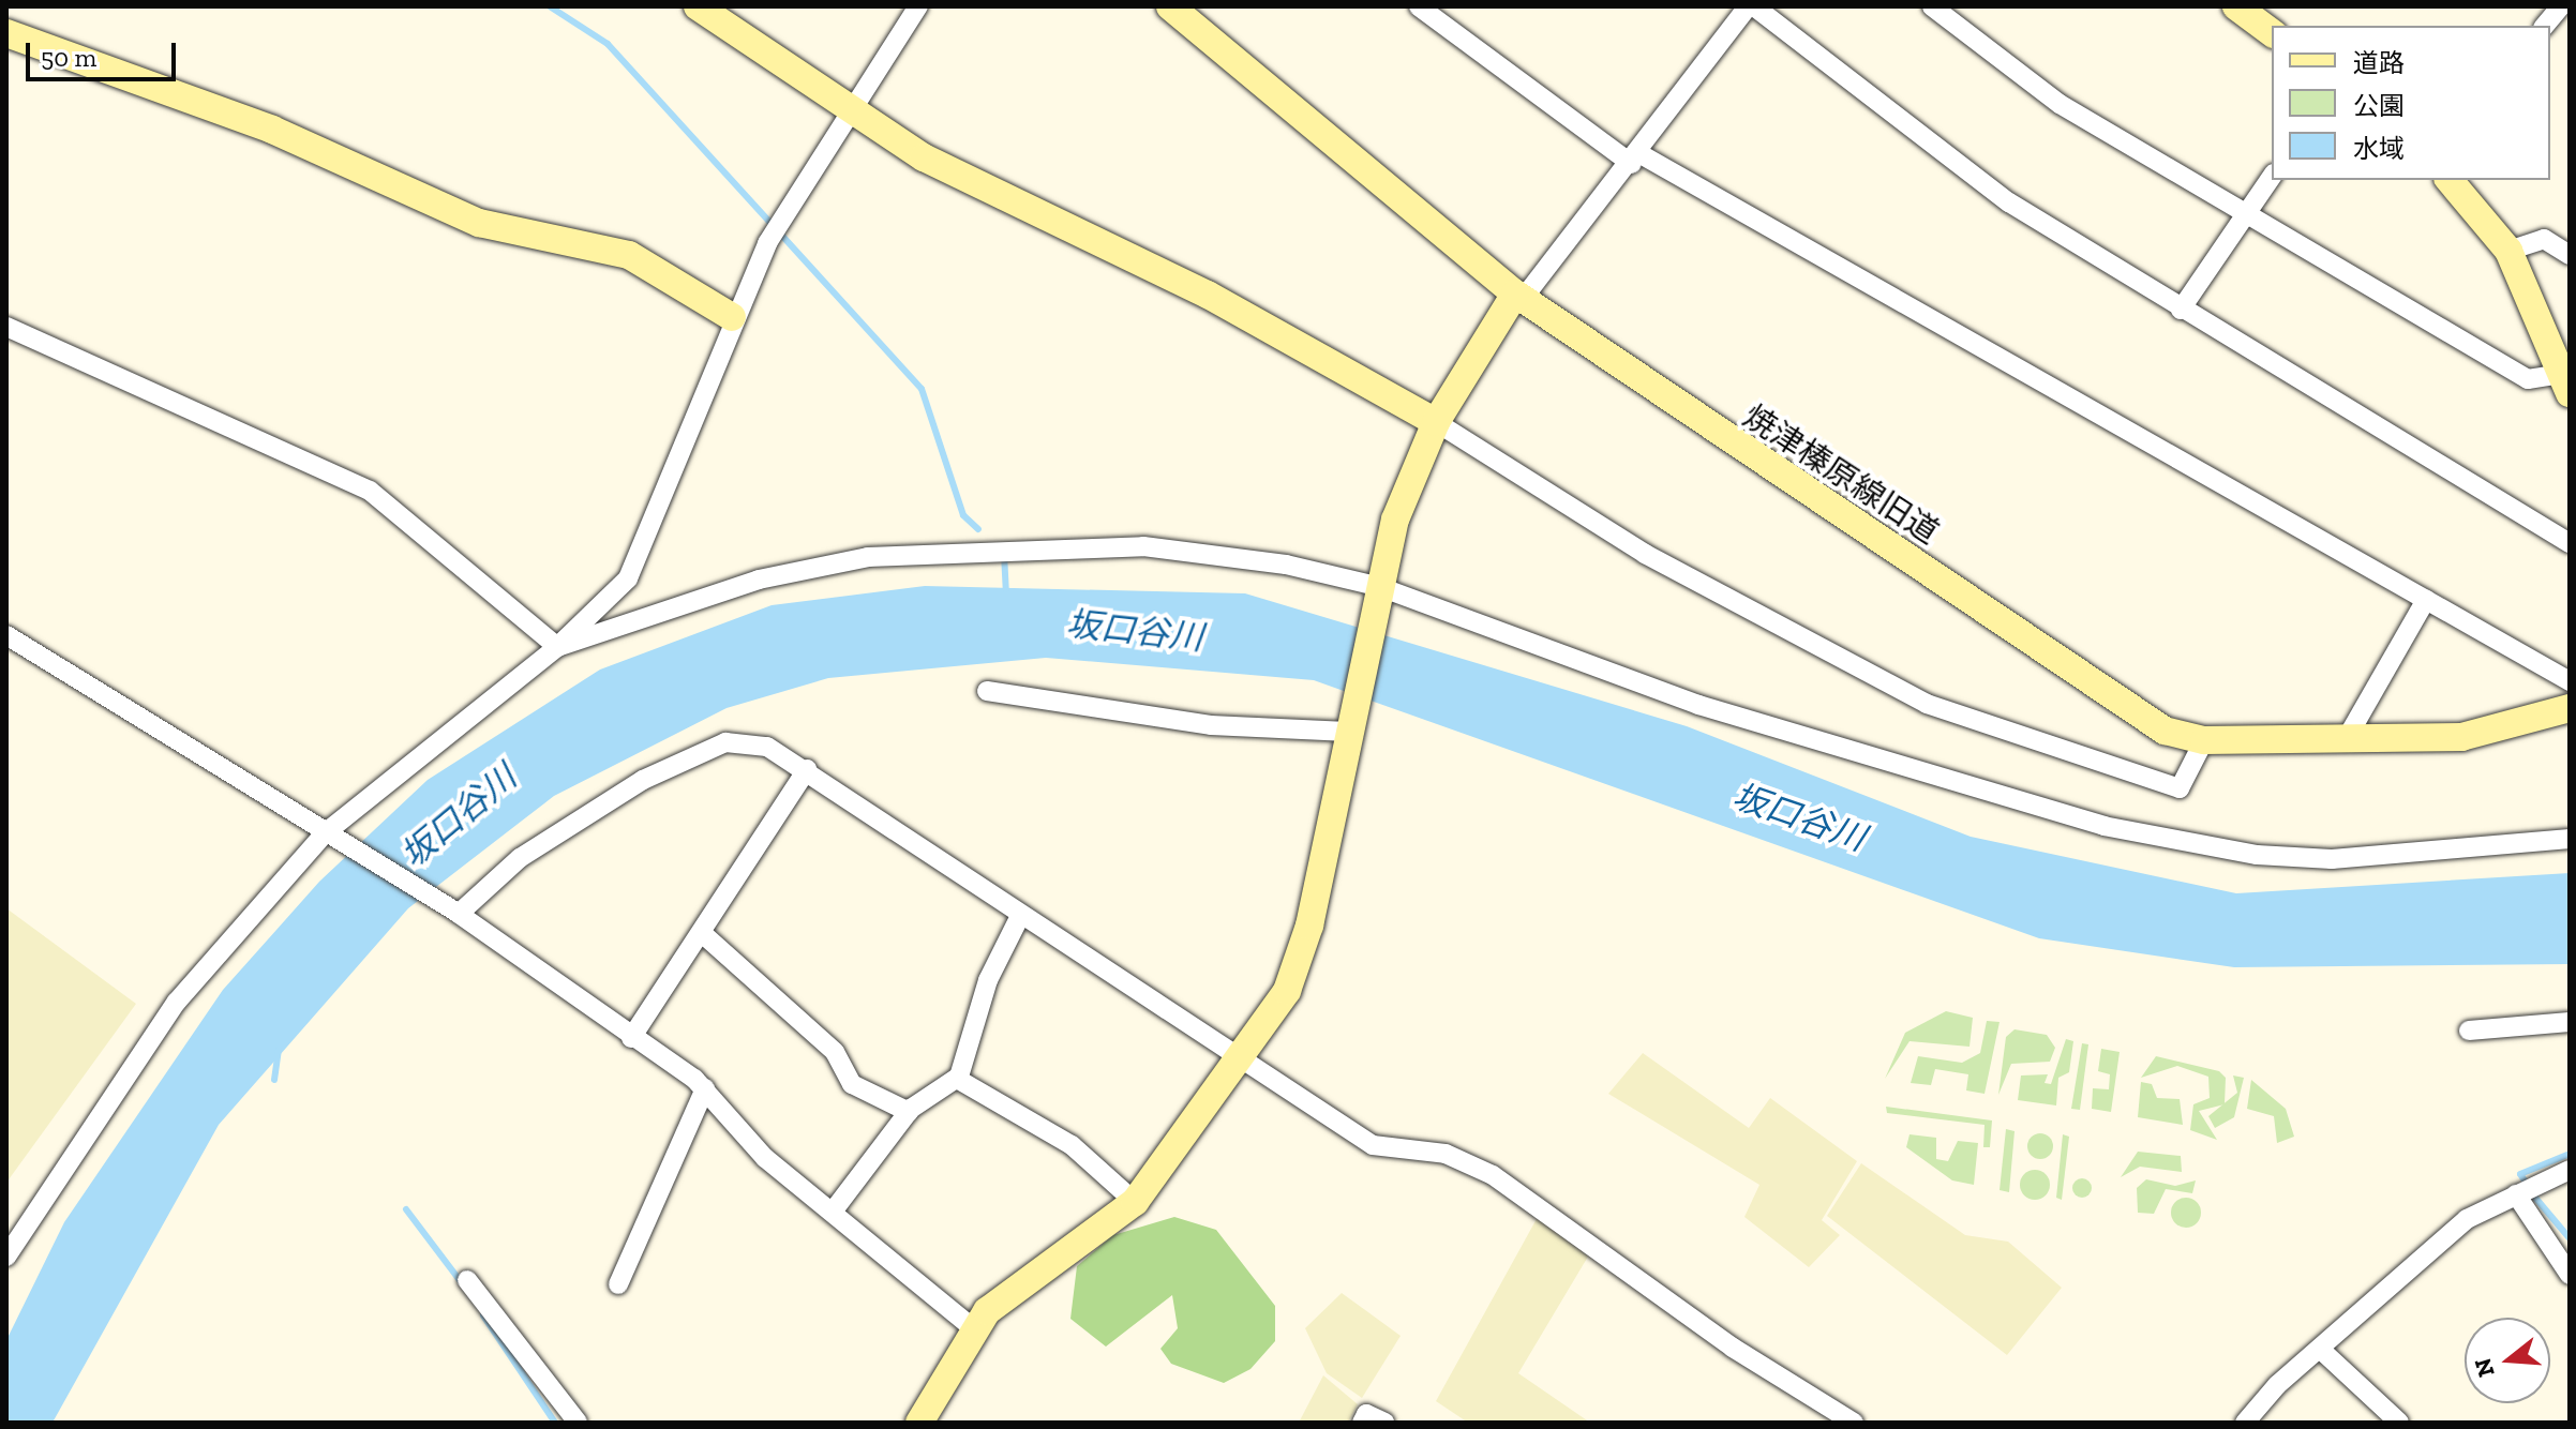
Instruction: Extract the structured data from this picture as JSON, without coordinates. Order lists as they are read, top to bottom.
{
  "streets": {
    "street": ["焼津榛原線旧道"]
  },
  "water": ["坂口谷川"],
  "legend": ["道路", "公園", "水域"],
  "scale_bar": "50 m",
  "north": "left"
}
